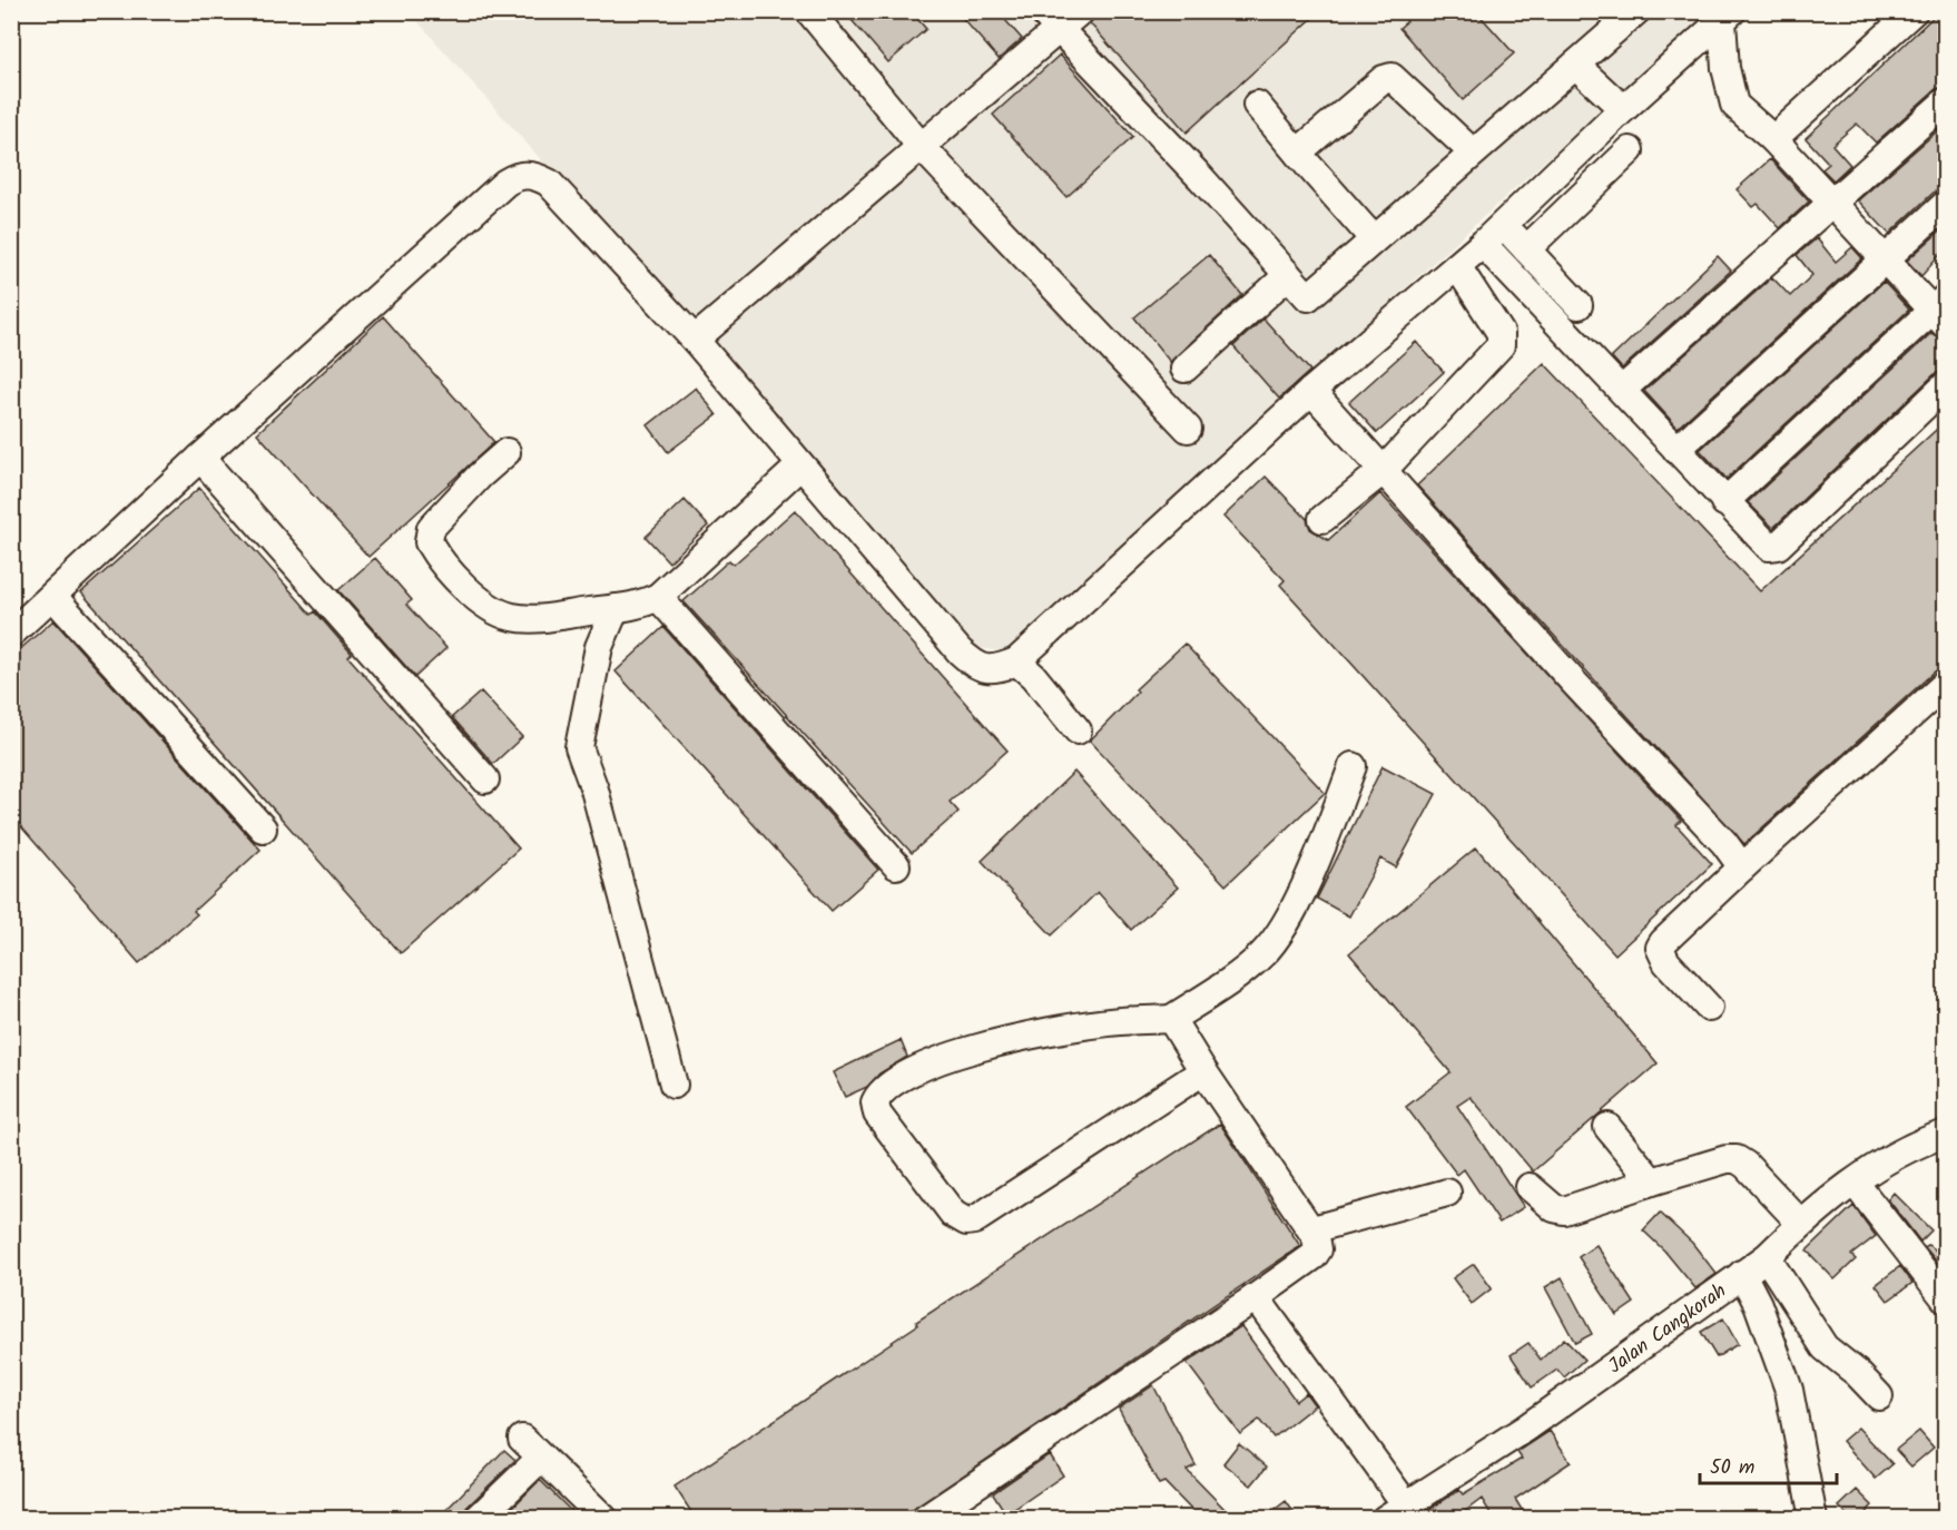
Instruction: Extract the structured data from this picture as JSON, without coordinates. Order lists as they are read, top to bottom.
{
  "streets": {
    "street": ["Jalan Cangkorah"]
  },
  "scale_bar": "50 m"
}
